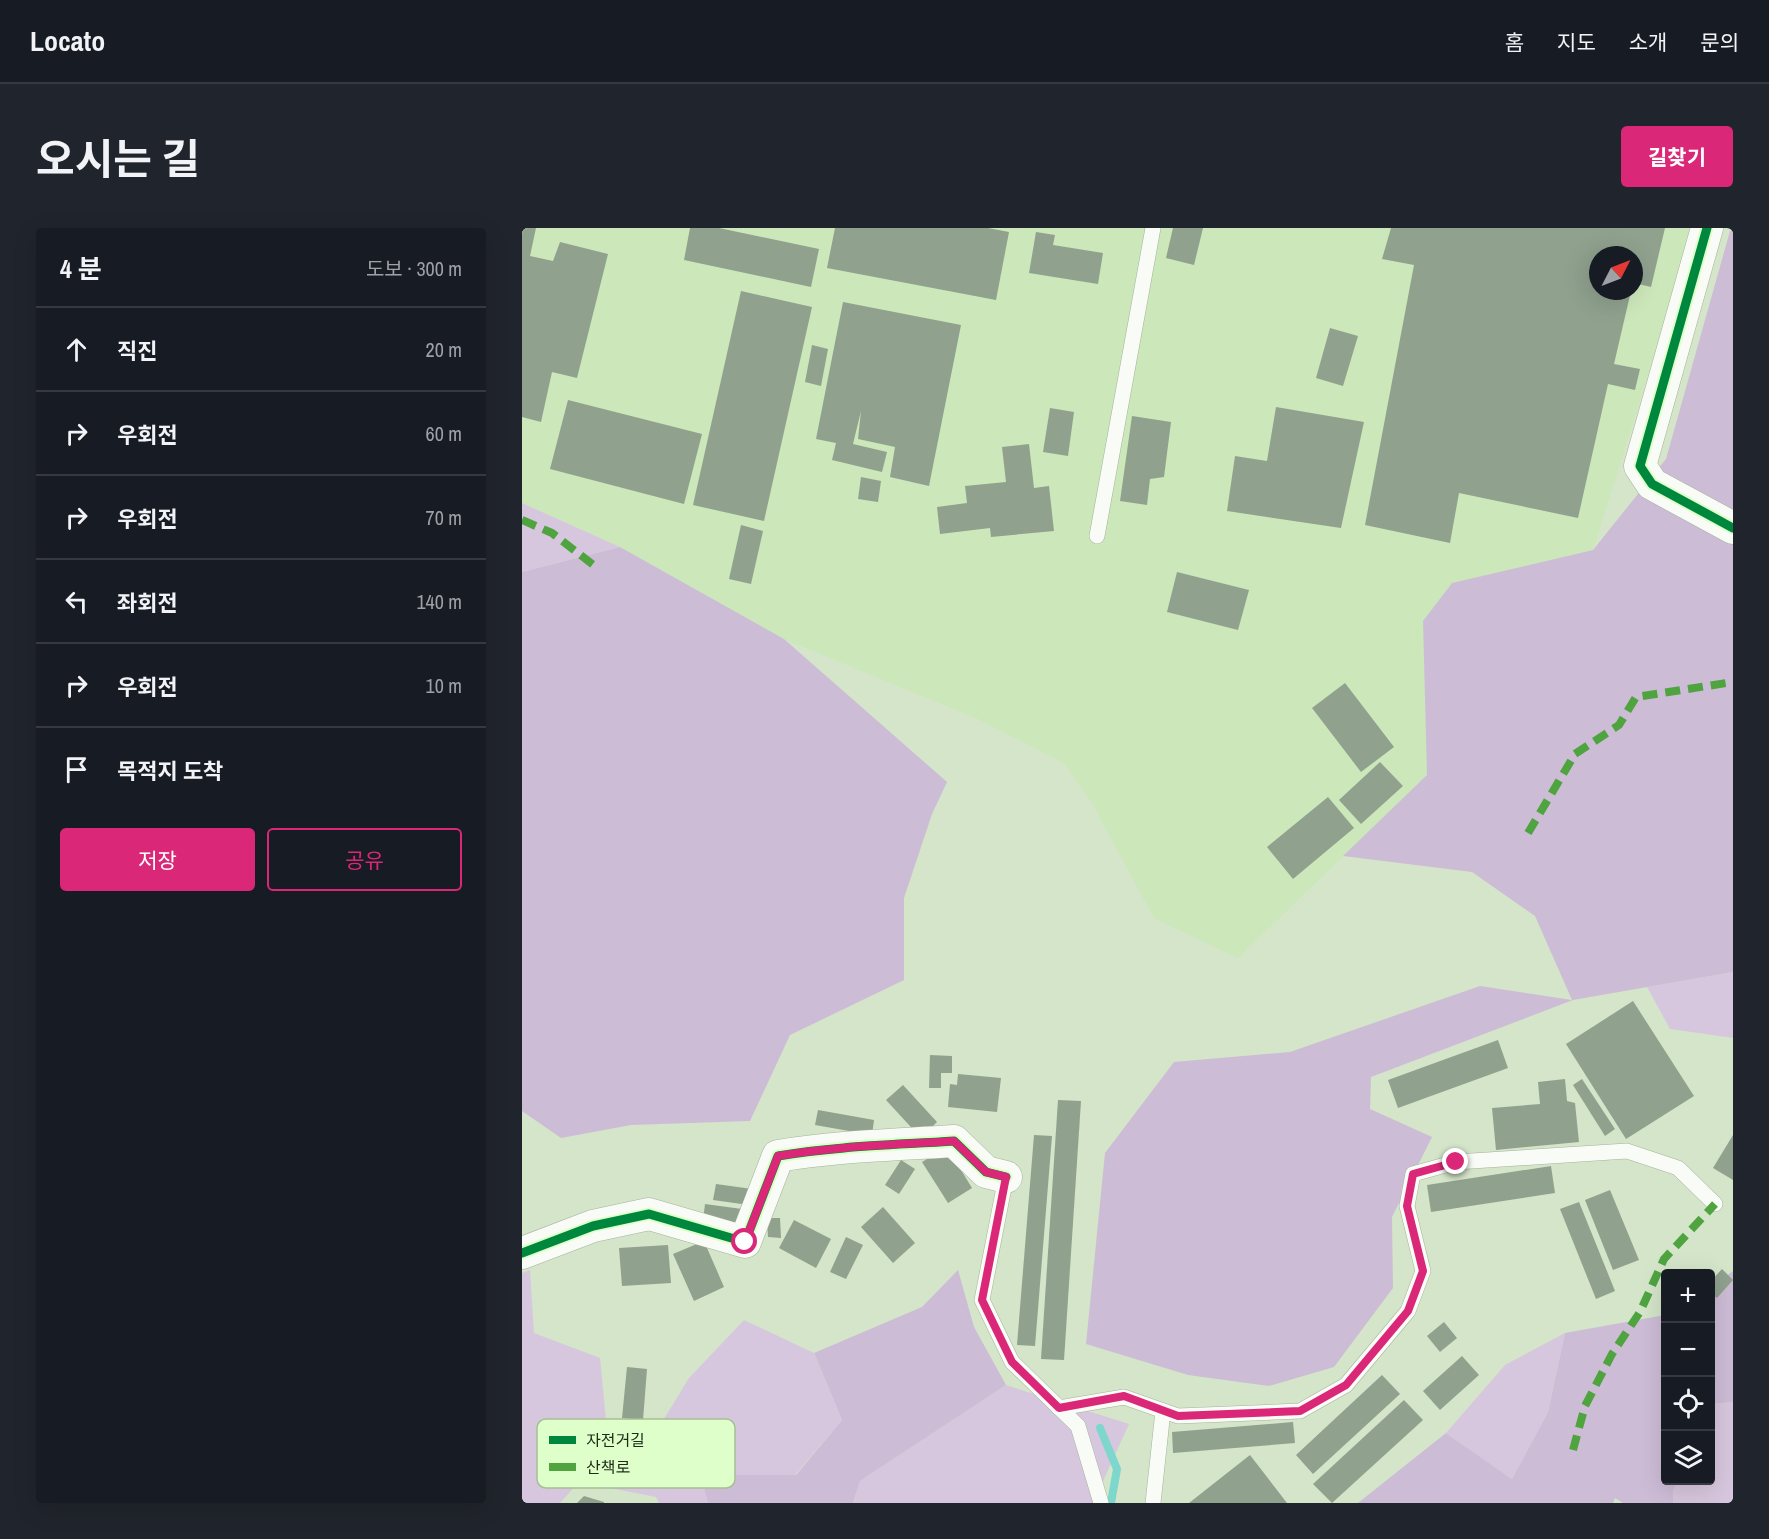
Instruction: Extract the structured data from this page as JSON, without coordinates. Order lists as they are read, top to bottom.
{
  "legend": ["자전거길", "산책로"],
  "north": "top right",
  "page": {
    "header": "Locato",
    "nav": [
      "홈",
      "지도",
      "소개",
      "문의"
    ],
    "title": "오시는 길",
    "buttons": [
      "길찾기",
      ["저장", "공유"]
    ],
    "heading": ["4 분", "도보 · 300 m"],
    "list": [
      ["직진", "20 m"],
      ["우회전", "60 m"],
      ["우회전", "70 m"],
      ["좌회전", "140 m"],
      ["우회전", "10 m"],
      "목적지 도착"
    ],
    "map_buttons": ["+", "−"]
  }
}
